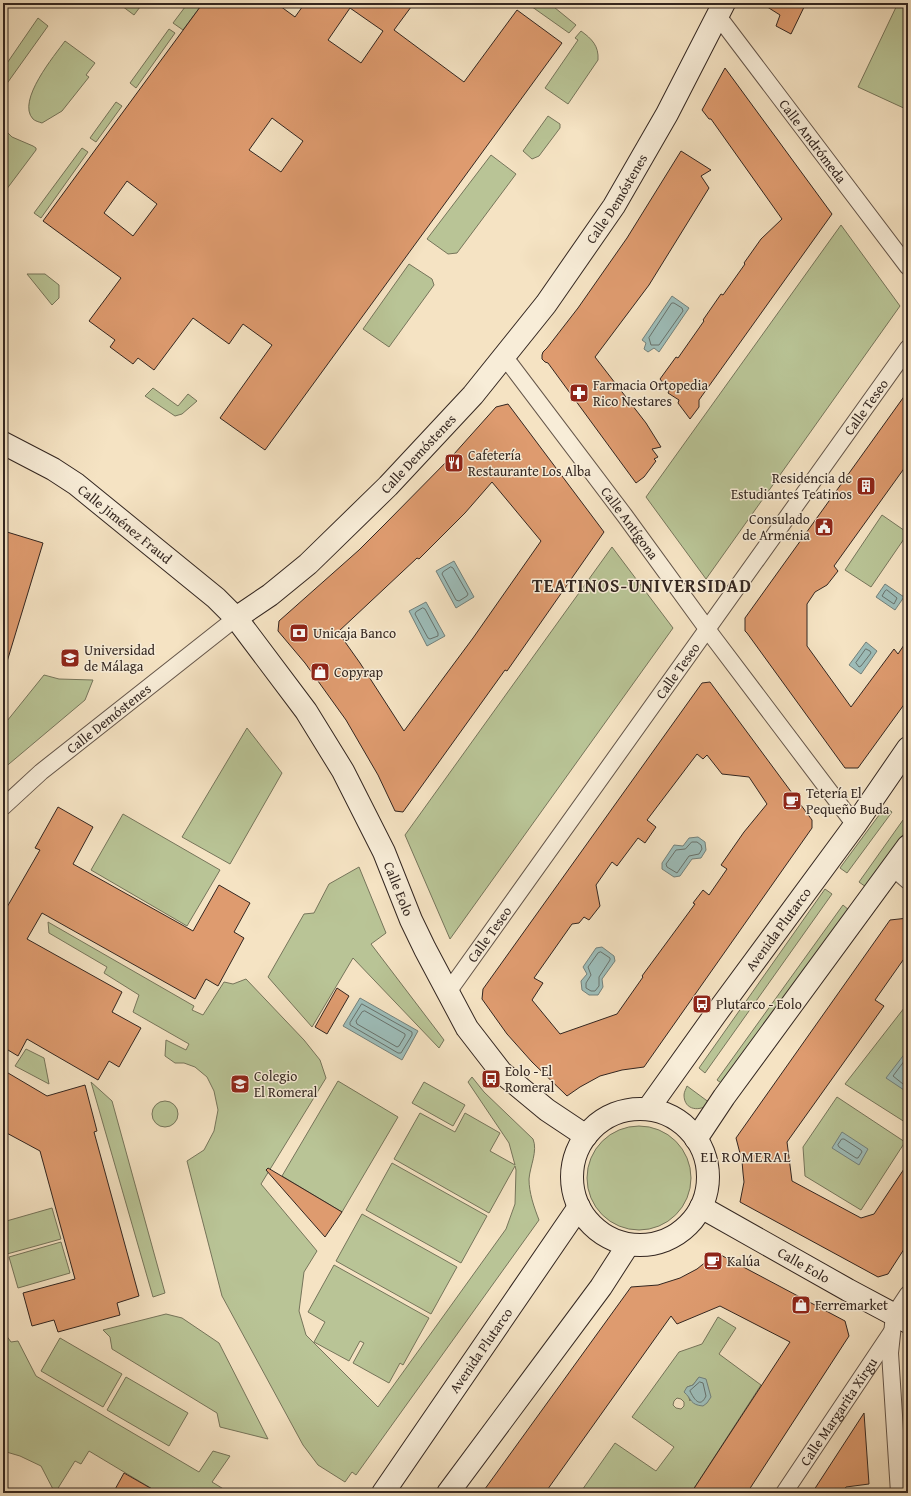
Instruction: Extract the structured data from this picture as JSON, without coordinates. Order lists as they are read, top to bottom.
{
  "streets": {
    "main road": [
      "Calle Demóstenes",
      "Calle Jiménez Fraud",
      "Calle Eolo",
      "Avenida Plutarco"
    ],
    "street": [
      "Calle Andrómeda",
      "Calle Teseo",
      "Calle Antígona",
      "Calle Margarita Xirgu"
    ]
  },
  "crossings": [
    ["Calle Andrómeda", "Calle Demóstenes"],
    ["Calle Demóstenes", "Calle Antígona"],
    ["Calle Demóstenes", "Calle Jiménez Fraud"],
    ["Calle Demóstenes", "Calle Eolo"],
    ["Calle Teseo", "Calle Antígona"],
    ["Calle Teseo", "Calle Eolo"],
    ["Calle Antígona", "Avenida Plutarco"],
    ["Calle Jiménez Fraud", "Calle Eolo"],
    ["Calle Eolo", "Avenida Plutarco"],
    ["Calle Eolo", "Calle Margarita Xirgu"]
  ],
  "districts": ["TEATINOS-UNIVERSIDAD", "EL ROMERAL"],
  "places": {
    "pharmacy": ["Farmacia Ortopedia Rico Nestares"],
    "restaurant": ["Cafetería Restaurante Los Alba"],
    "building": ["Residencia de Estudiantes Teatinos"],
    "public building": ["Consulado de Armenia"],
    "bank": ["Unicaja Banco"],
    "school or university": ["Universidad de Málaga", "Colegio El Romeral"],
    "shop": ["Copyrap", "Ferremarket"],
    "cafe": ["Tetería El Pequeño Buda", "Kalúa"],
    "bus stop": ["Plutarco - Eolo", "Eolo - El Romeral"]
  }
}
